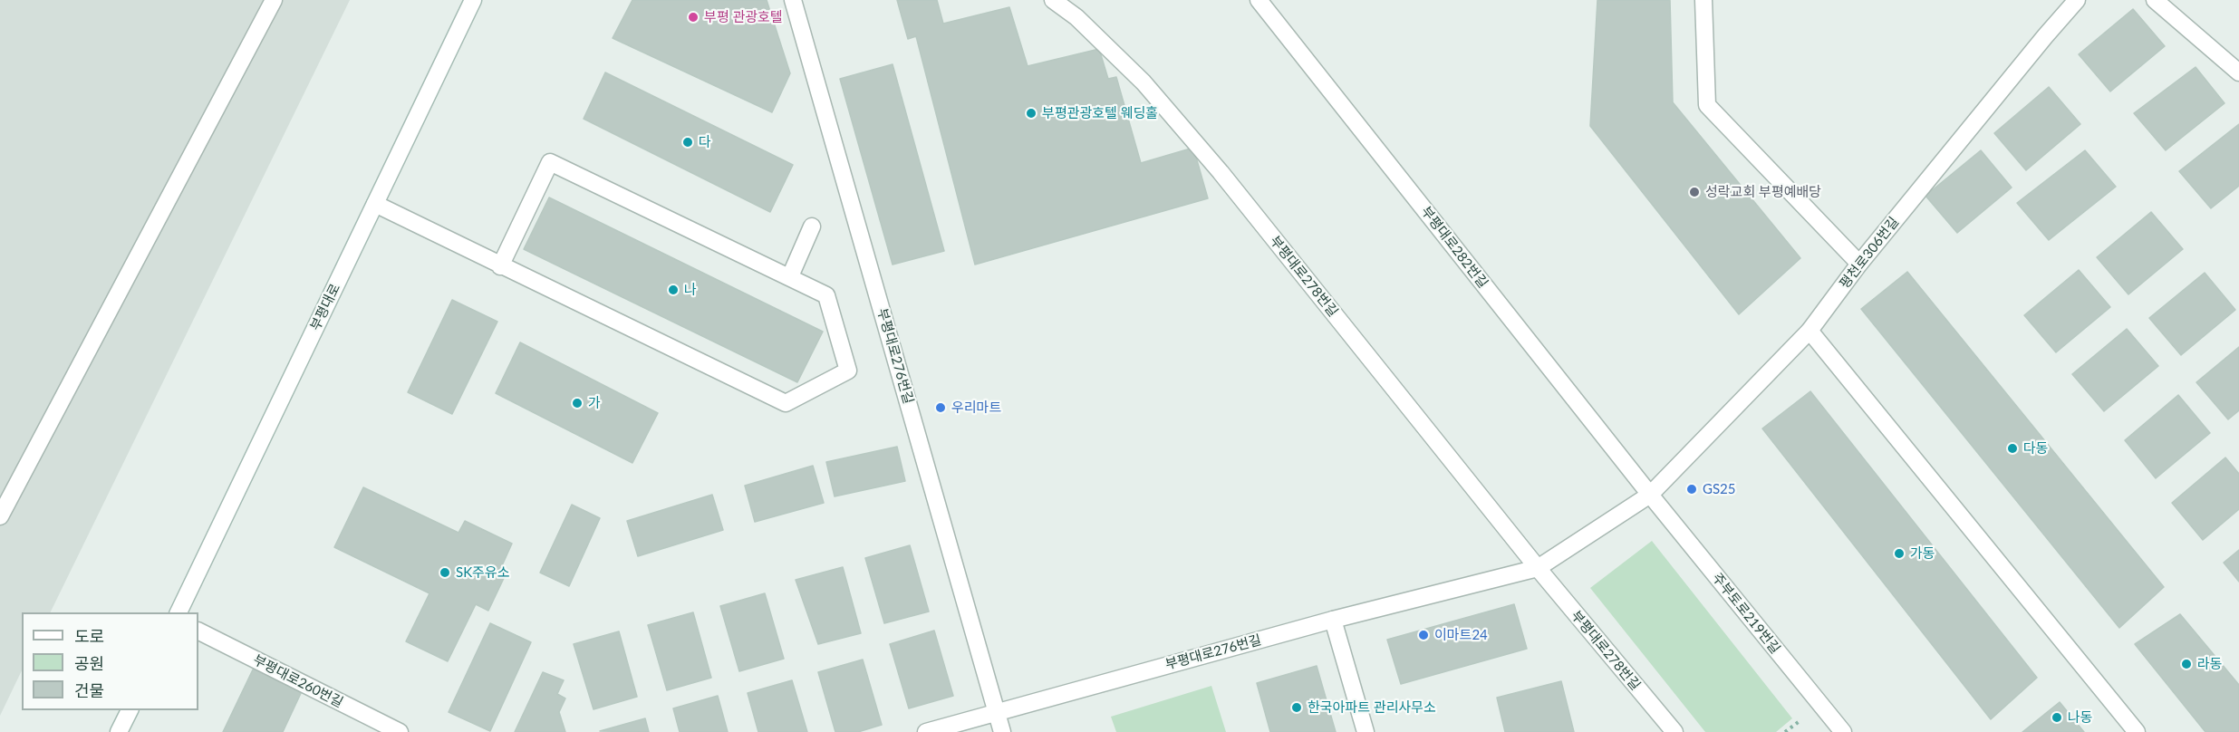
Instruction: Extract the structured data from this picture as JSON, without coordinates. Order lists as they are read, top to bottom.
{
  "streets": {
    "street": [
      "부평대로282번길",
      "평천로306번길",
      "부평대로278번길",
      "부평대로",
      "부평대로276번길",
      "주부토로219번길",
      "부평대로260번길"
    ]
  },
  "crossings": [
    ["부평대로282번길", "평천로306번길"],
    ["부평대로282번길", "주부토로219번길"],
    ["평천로306번길", "부평대로278번길"],
    ["평천로306번길", "주부토로219번길"]
  ],
  "places": [
    "부평 관광호텔",
    "부평관광호텔 웨딩홀",
    "다",
    "성락교회 부평예배당",
    "나",
    "가",
    "우리마트",
    "다동",
    "GS25",
    "가동",
    "SK주유소",
    "이마트24",
    "라동",
    "한국아파트 관리사무소",
    "나동"
  ],
  "legend": ["도로", "공원", "건물"]
}
